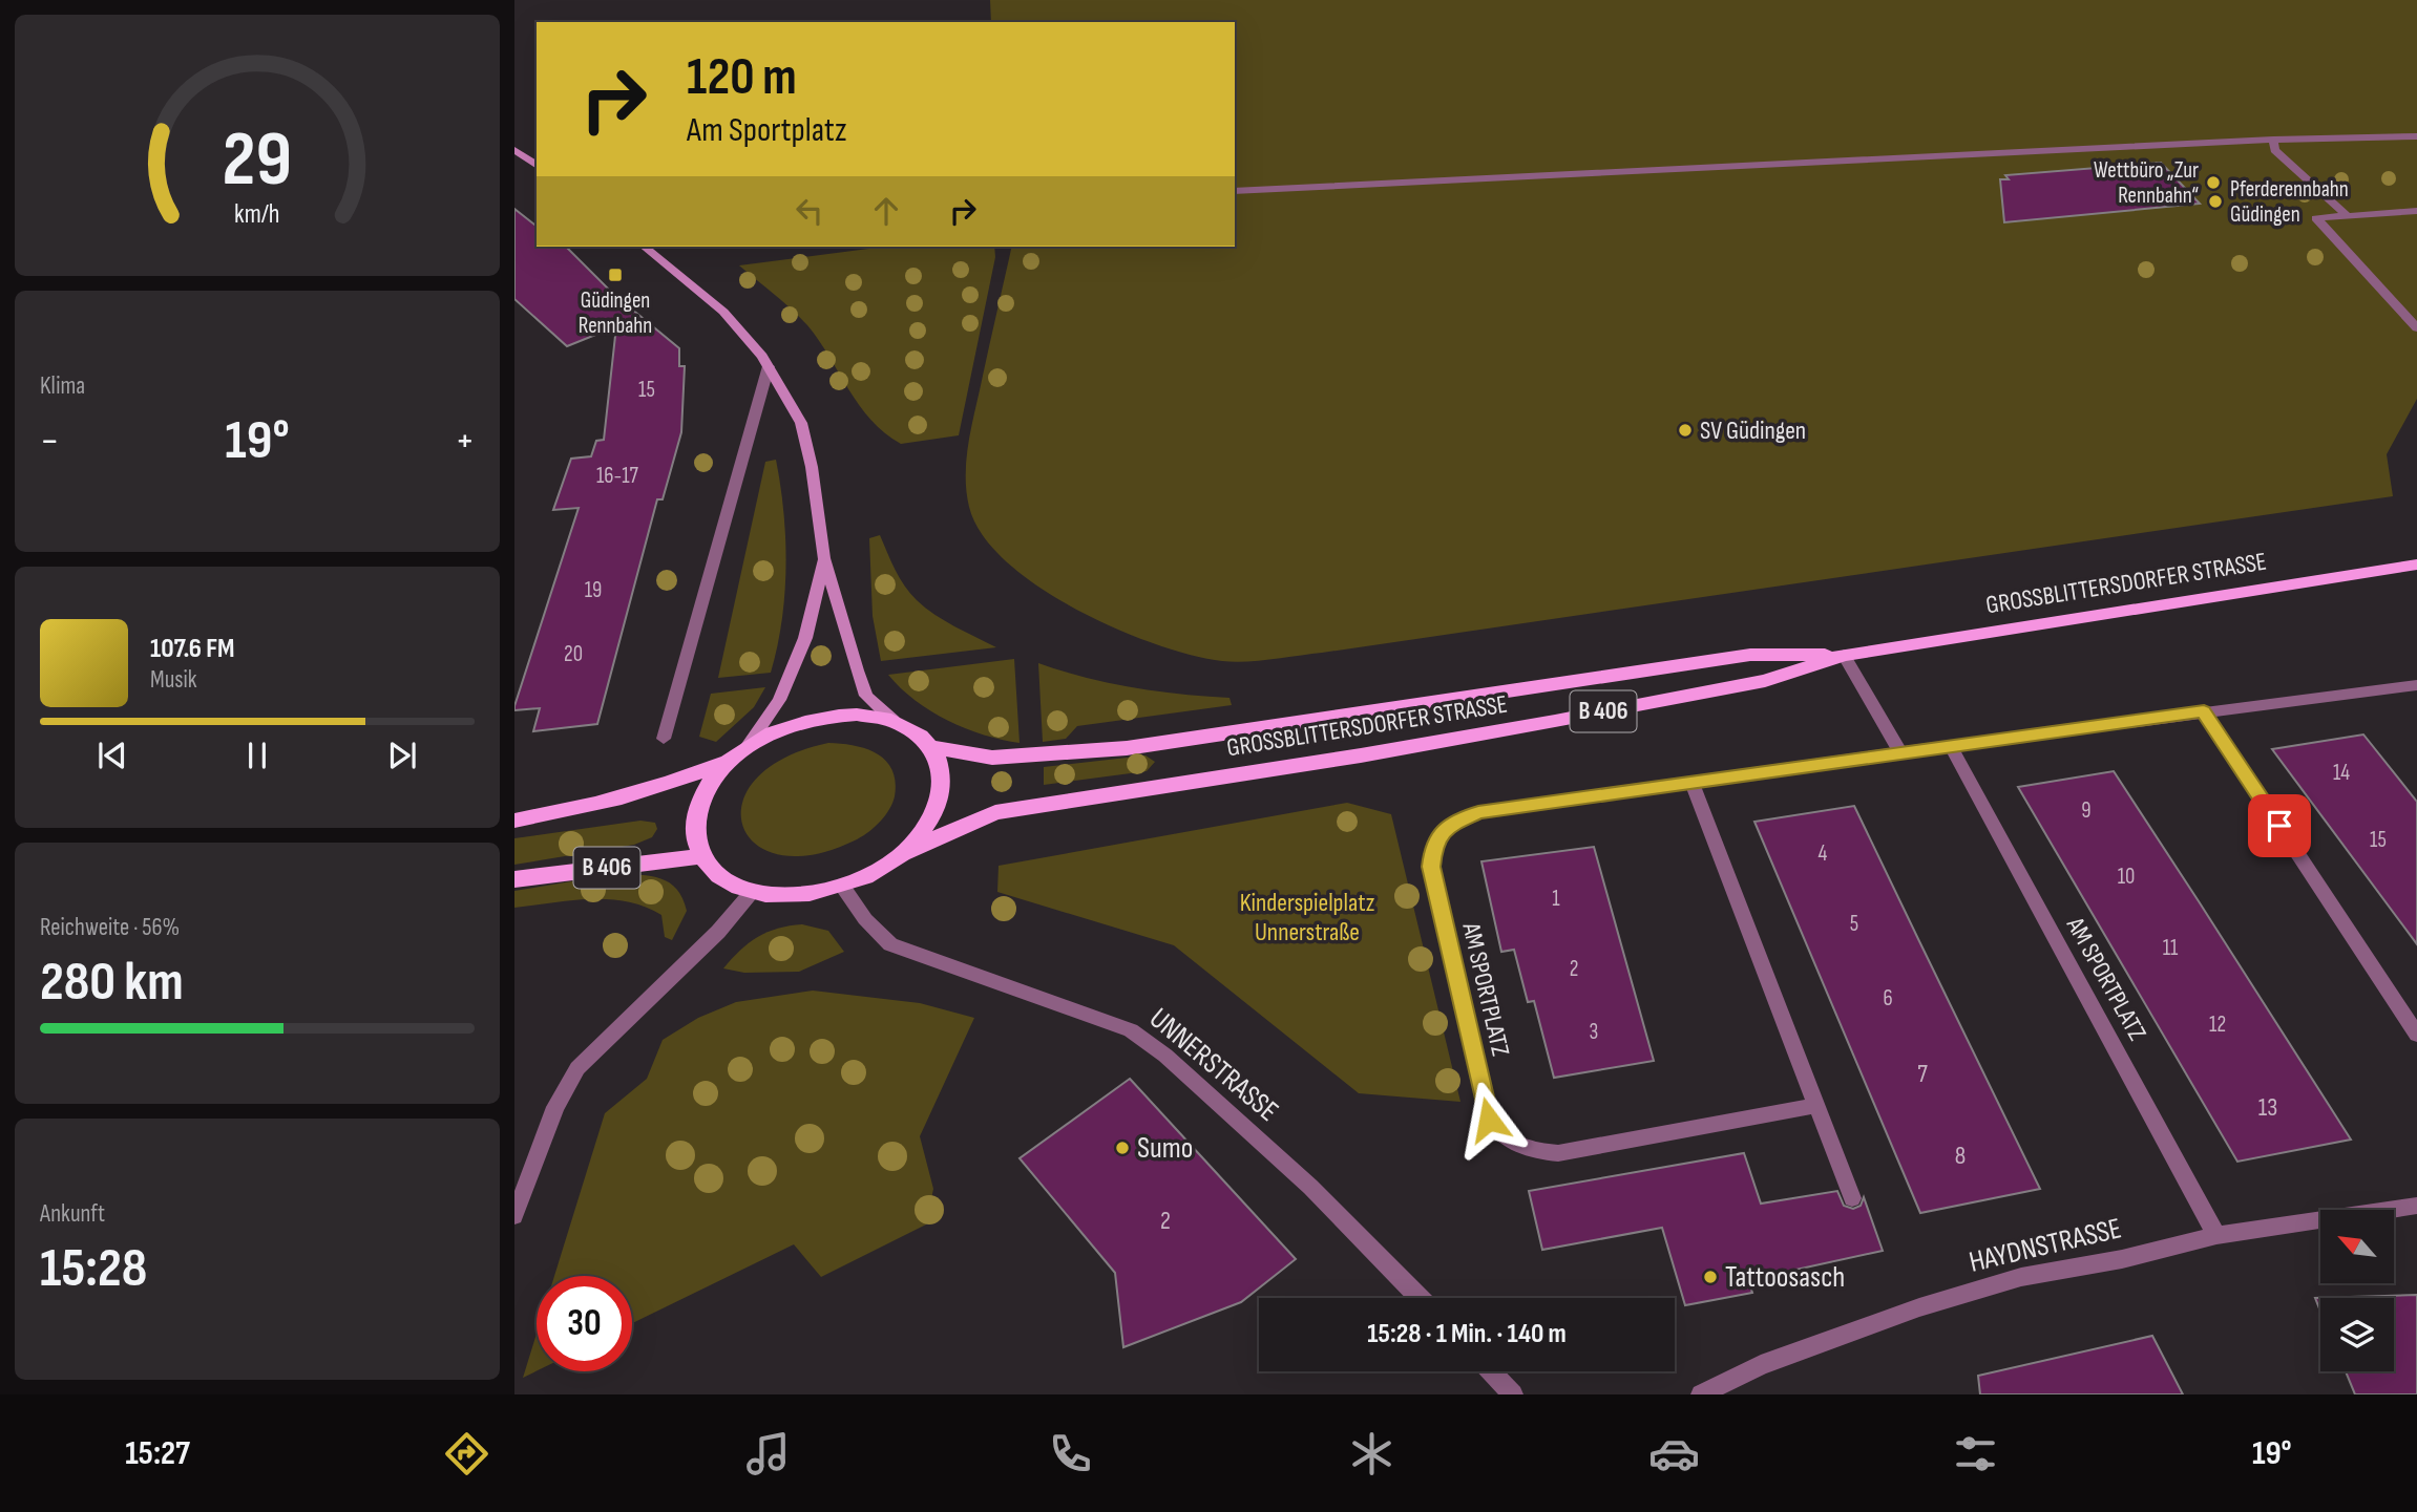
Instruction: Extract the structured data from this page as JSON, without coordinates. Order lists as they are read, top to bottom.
{
  "streets": {
    "main road": ["GROSSBLITTERSDORFER STRASSE", "B 406"],
    "street": ["AM SPORTPLATZ", "UNNERSTRASSE", "HAYDNSTRASSE"]
  },
  "crossings": [
    ["GROSSBLITTERSDORFER STRASSE", "B 406"],
    ["GROSSBLITTERSDORFER STRASSE", "UNNERSTRASSE"],
    ["B 406", "UNNERSTRASSE"],
    ["AM SPORTPLATZ", "HAYDNSTRASSE"]
  ],
  "parks": ["Kinderspielplatz Unnerstraße"],
  "places": {
    "other": [
      "Wettbüro „Zur Rennbahn“",
      "Pferderennbahn Güdingen",
      "SV Güdingen",
      "Sumo",
      "Tattoosasch"
    ],
    "transit": ["Güdingen Rennbahn"]
  },
  "house_numbers": [
    "15",
    "16-17",
    "19",
    "20",
    "14",
    "9",
    "15",
    "4",
    "10",
    "1",
    "5",
    "11",
    "2",
    "6",
    "12",
    "3",
    "7",
    "13",
    "8",
    "2"
  ],
  "north": "top left",
  "page": {
    "turn": ["120 m", "Am Sportplatz"],
    "tile": [
      "Klima",
      ["Reichweite · 56%", "280 km"],
      ["Ankunft", "15:28"]
    ],
    "heat": ["−", "19°", "+"],
    "song": ["107.6 FM", "Musik"],
    "limit": "30",
    "trip": "15:28 · 1 Min. · 140 m",
    "tabs": ["15:27", "19°"],
    "gauge": ["29", "km/h"]
  }
}
